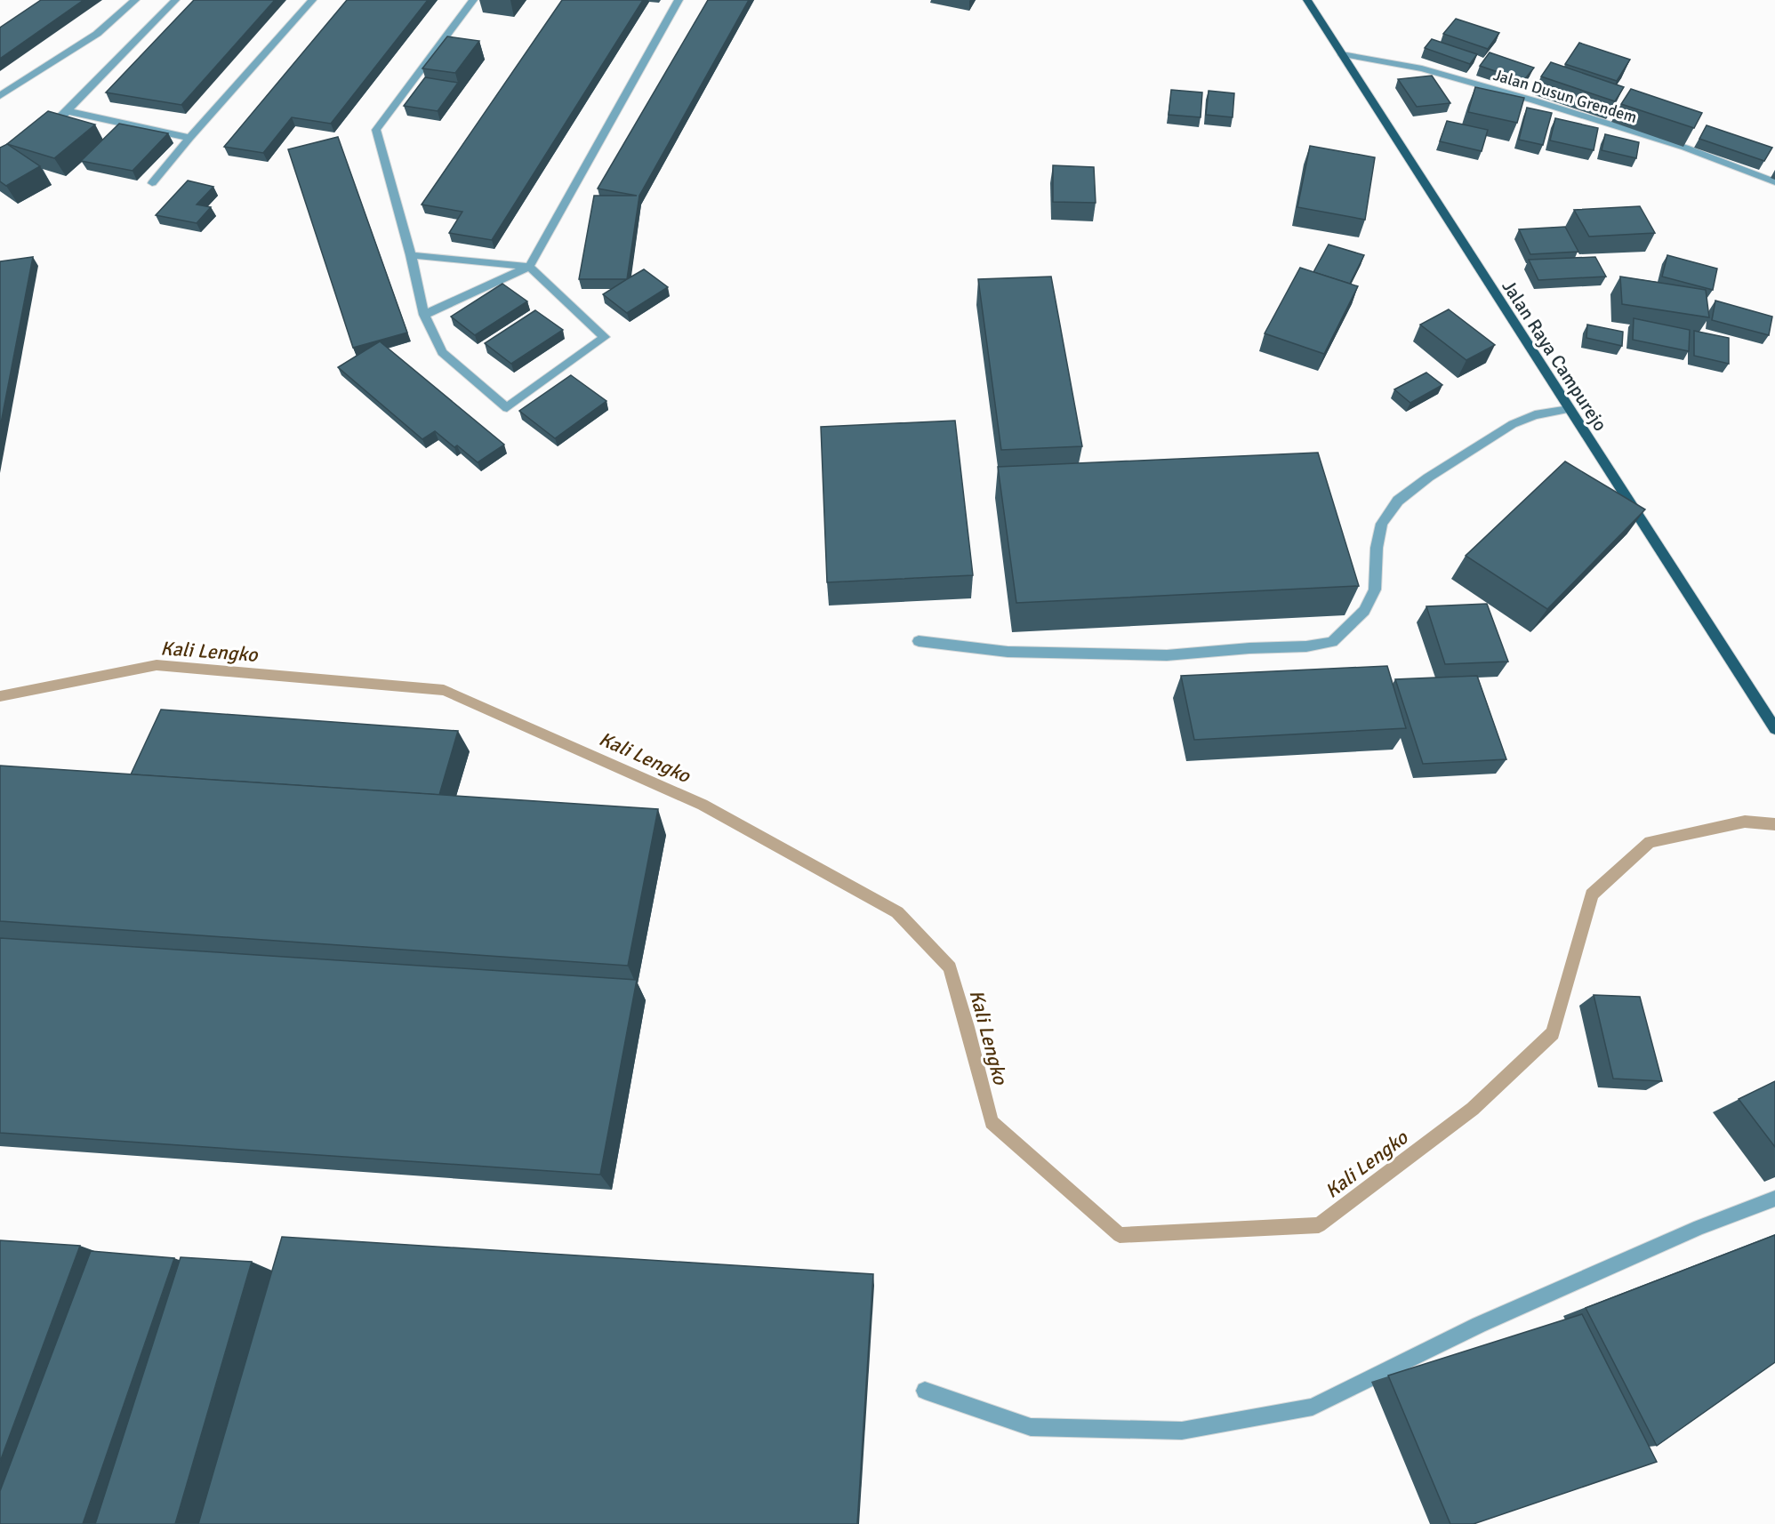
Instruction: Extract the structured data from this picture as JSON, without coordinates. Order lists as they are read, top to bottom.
{
  "streets": {
    "main road": ["Jalan Raya Campurejo"],
    "street": ["Jalan Dusun Grendem"]
  },
  "crossings": [
    ["Jalan Dusun Grendem", "Jalan Raya Campurejo"]
  ],
  "water": ["Kali Lengko"]
}
